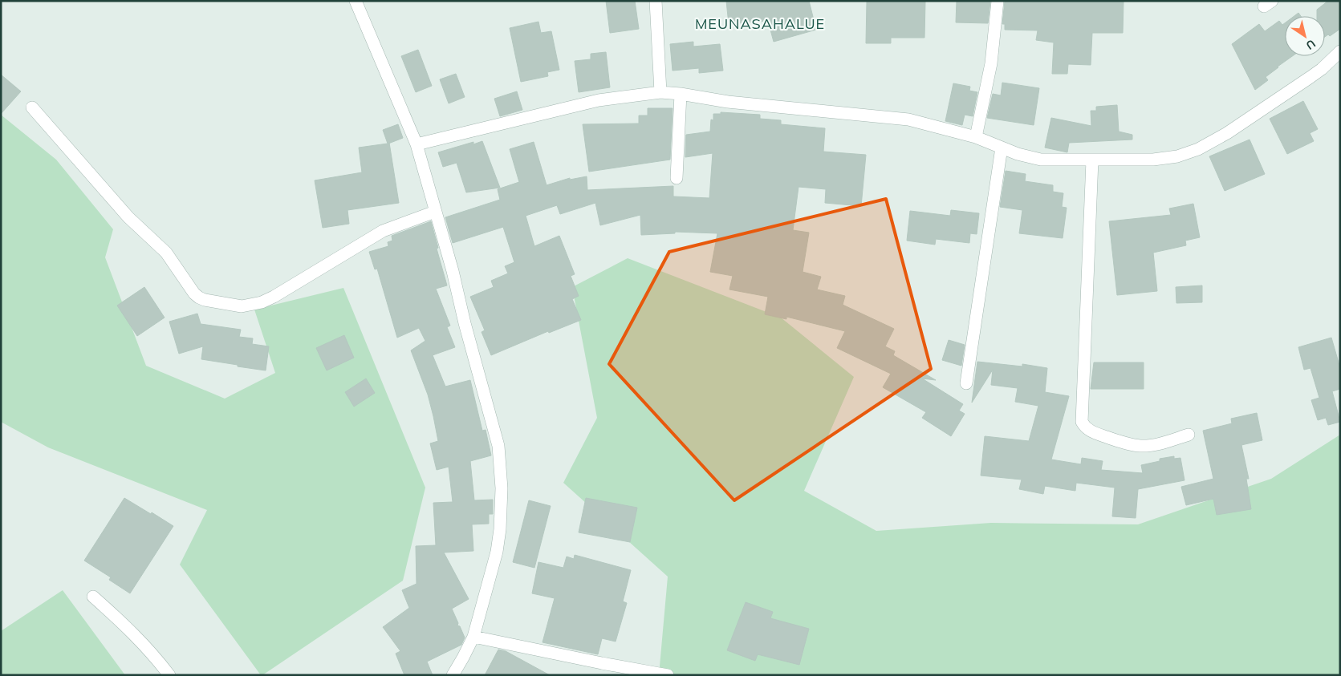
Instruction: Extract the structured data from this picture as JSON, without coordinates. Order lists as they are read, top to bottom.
{
  "districts": ["MEUNASAHALUE"],
  "north": "bottom right"
}
